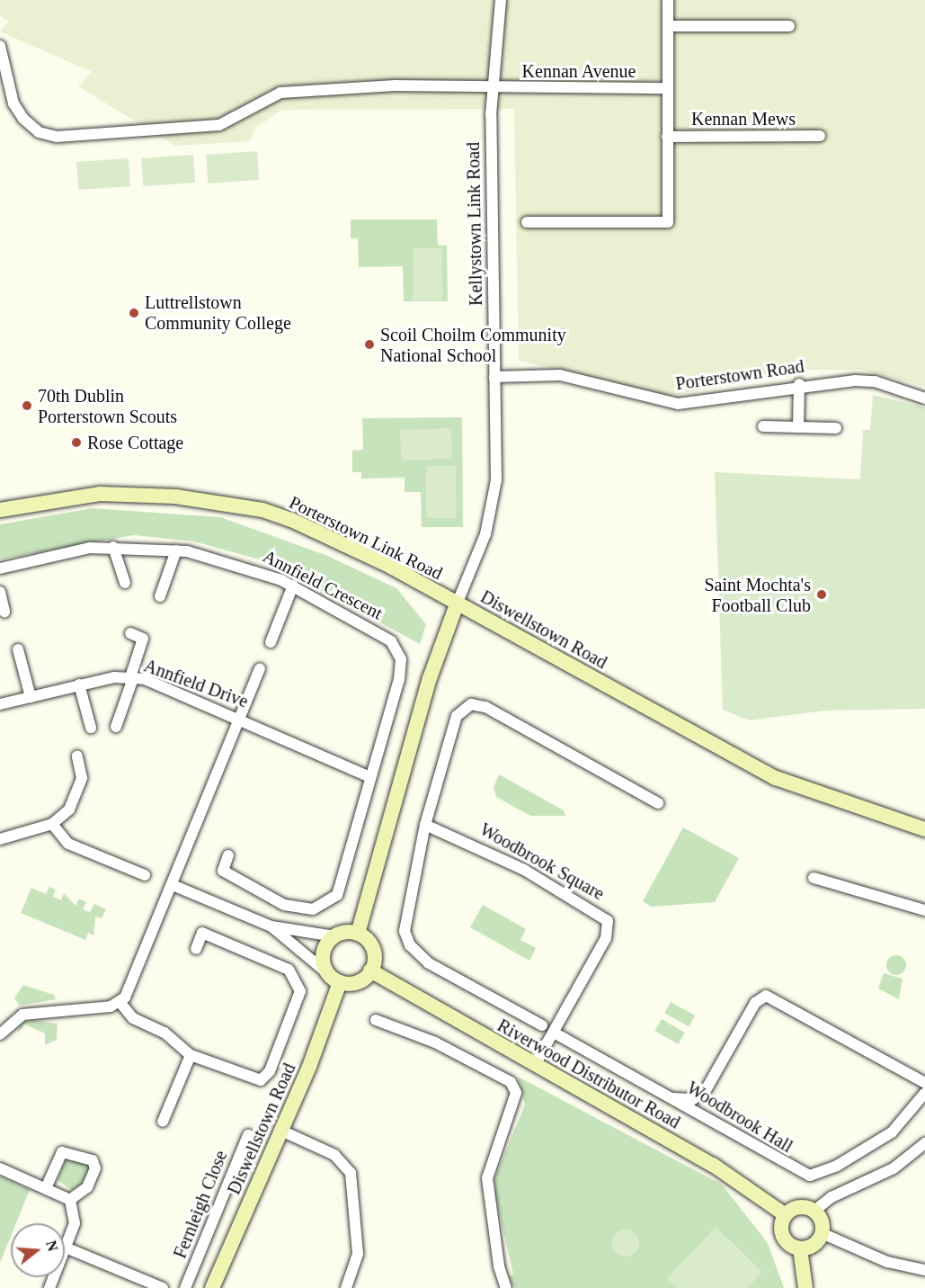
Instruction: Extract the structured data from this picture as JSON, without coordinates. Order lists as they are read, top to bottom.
{
  "streets": {
    "street": [
      "Kennan Avenue",
      "Kennan Mews",
      "Kellystown Link Road",
      "Porterstown Road",
      "Porterstown Link Road",
      "Annfield Crescent",
      "Diswellstown Road",
      "Annfield Drive",
      "Woodbrook Square",
      "Riverwood Distributor Road",
      "Woodbrook Hall",
      "Fernleigh Close"
    ]
  },
  "crossings": [
    ["Kennan Avenue", "Kellystown Link Road"],
    ["Kellystown Link Road", "Porterstown Road"],
    ["Kellystown Link Road", "Porterstown Link Road"],
    ["Kellystown Link Road", "Diswellstown Road"],
    ["Porterstown Link Road", "Diswellstown Road"],
    ["Annfield Crescent", "Annfield Drive"],
    ["Diswellstown Road", "Riverwood Distributor Road"],
    ["Woodbrook Square", "Riverwood Distributor Road"]
  ],
  "places": [
    "Luttrellstown Community College",
    "Scoil Choilm Community National School",
    "70th Dublin Porterstown Scouts",
    "Rose Cottage",
    "Saint Mochta's Football Club"
  ],
  "north": "right"
}
